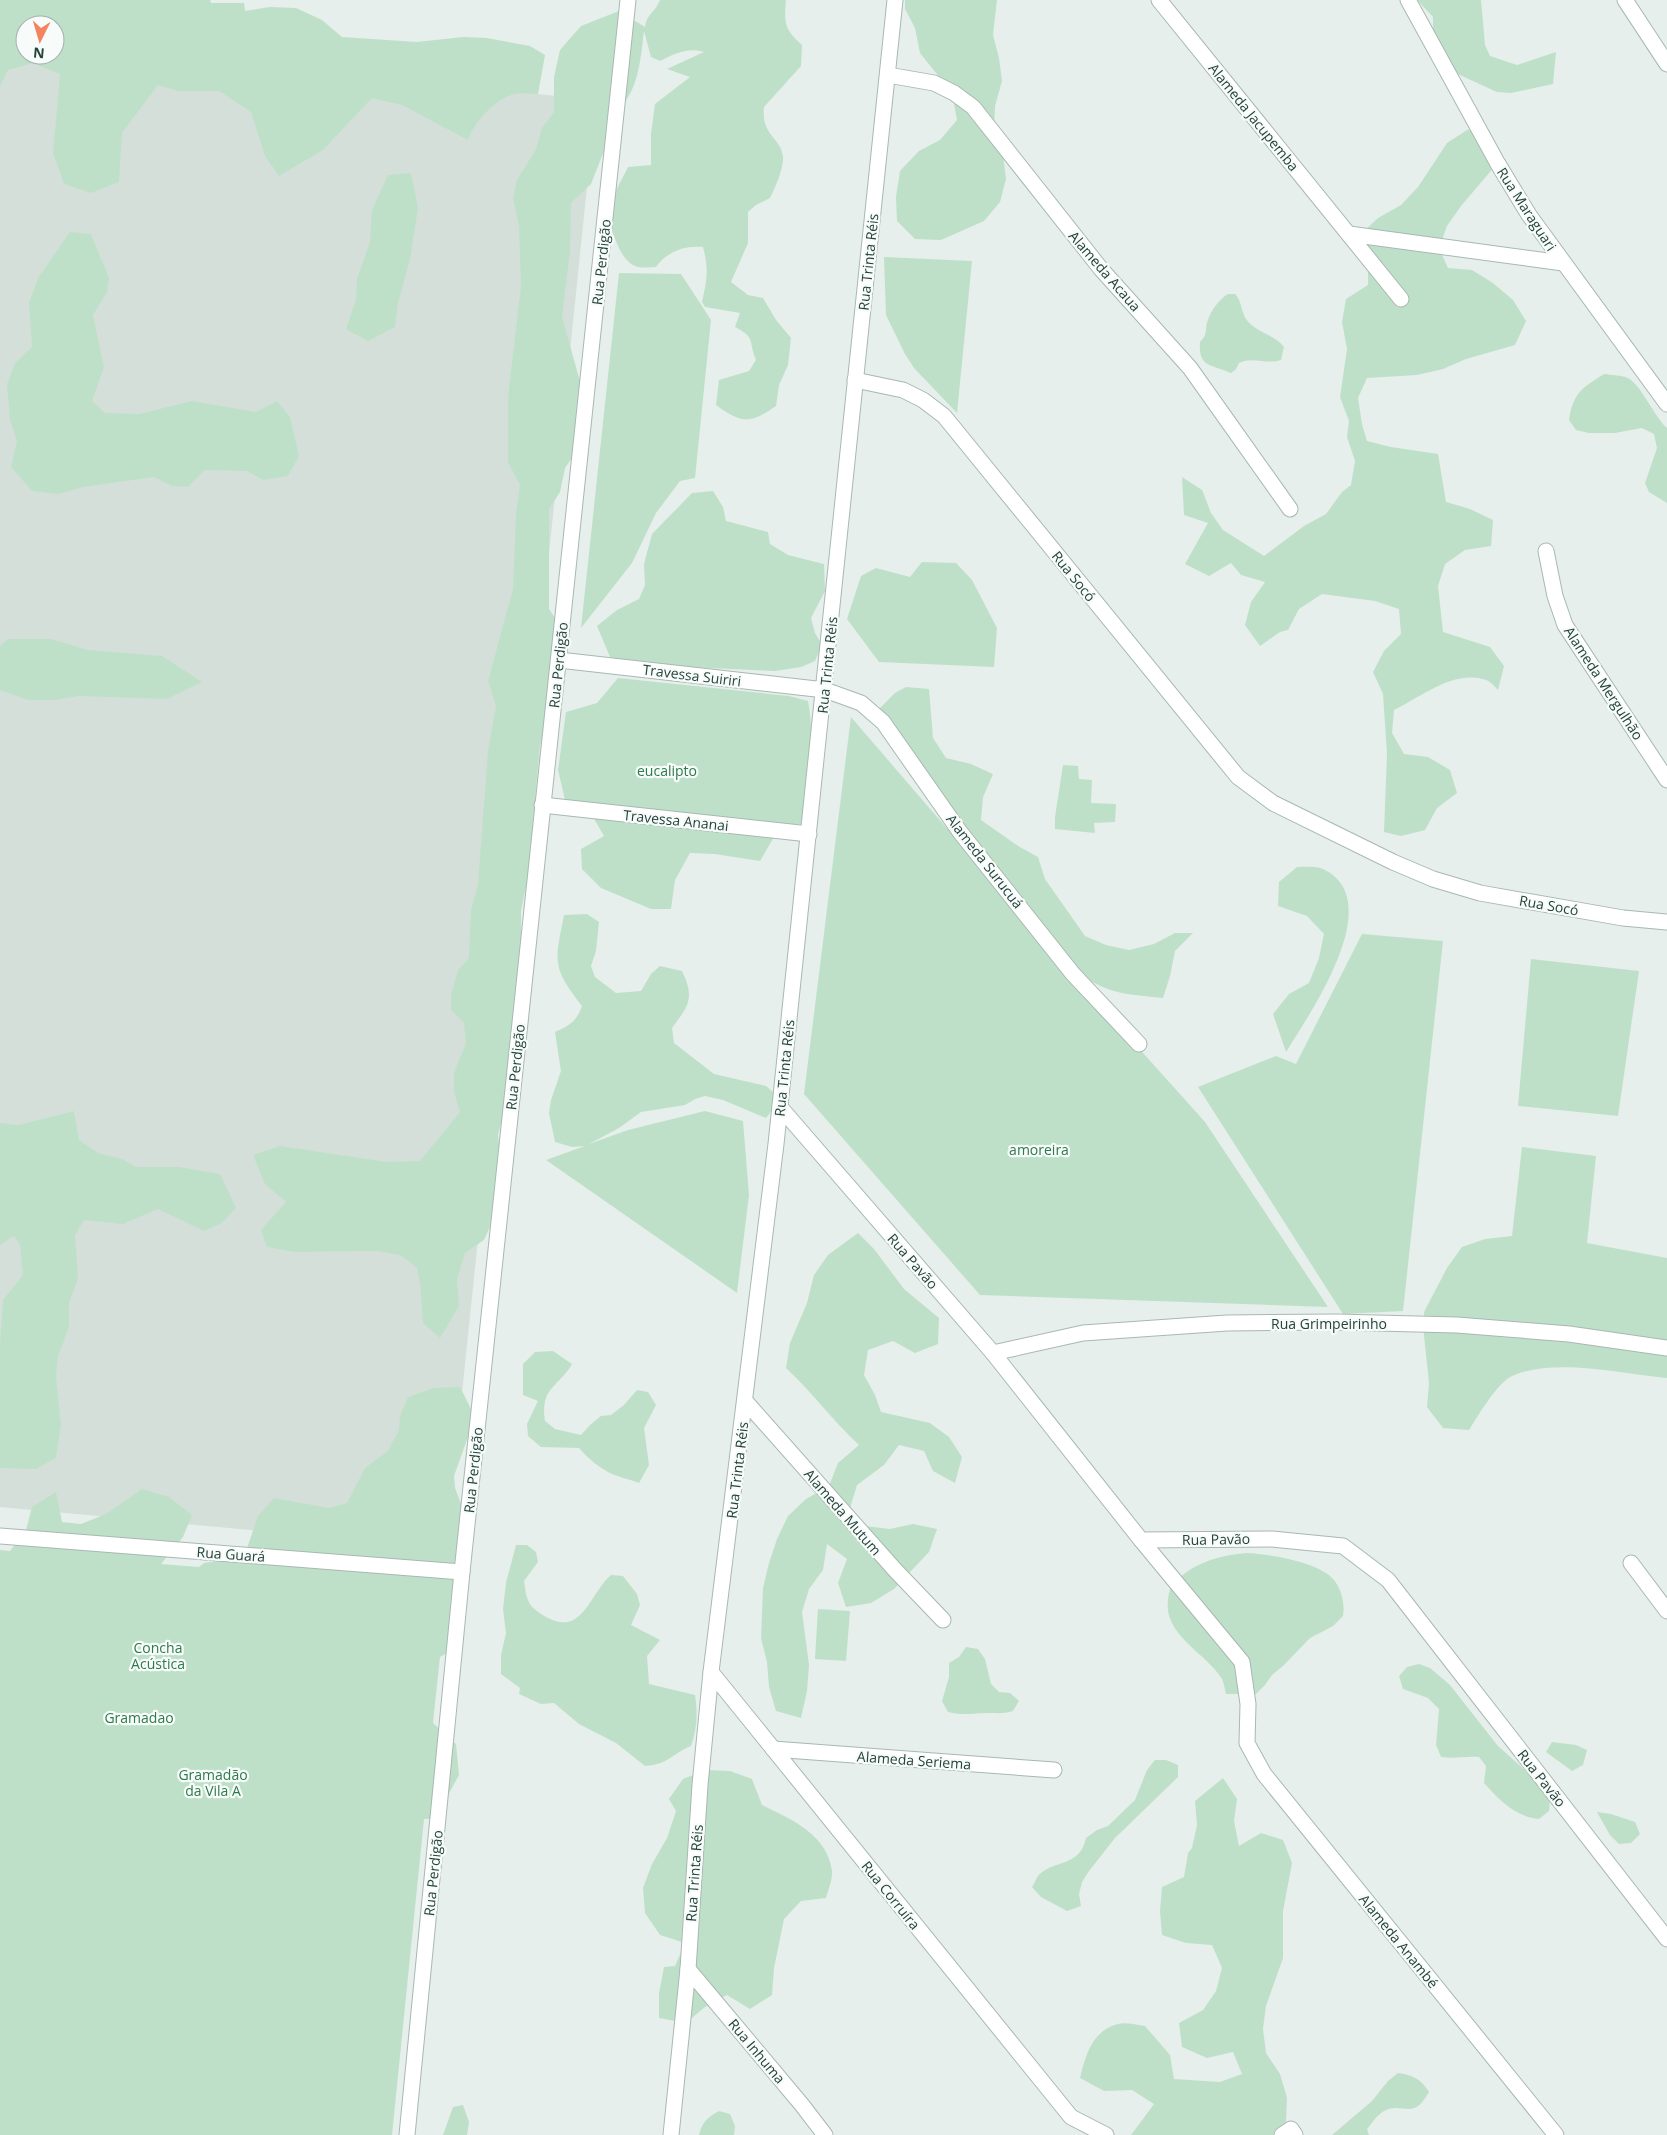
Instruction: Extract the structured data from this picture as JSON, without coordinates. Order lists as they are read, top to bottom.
{
  "streets": {
    "street": [
      "Alameda Jacupemba",
      "Rua Maraguari",
      "Rua Perdigão",
      "Rua Trinta Réis",
      "Alameda Acaua",
      "Rua Socó",
      "Travessa Suiriri",
      "Alameda Mergulhão",
      "Travessa Ananai",
      "Alameda Surucuá",
      "Rua Pavão",
      "Rua Grimpeirinho",
      "Alameda Mutum",
      "Rua Guará",
      "Alameda Seriema",
      "Rua Corruíra",
      "Alameda Anambé",
      "Rua Inhuma"
    ]
  },
  "crossings": [
    ["Rua Perdigão", "Travessa Suiriri"],
    ["Rua Perdigão", "Travessa Ananai"],
    ["Rua Perdigão", "Rua Guará"],
    ["Rua Trinta Réis", "Alameda Acaua"],
    ["Rua Trinta Réis", "Rua Socó"],
    ["Rua Trinta Réis", "Travessa Suiriri"],
    ["Rua Trinta Réis", "Travessa Ananai"],
    ["Rua Trinta Réis", "Alameda Surucuá"],
    ["Rua Trinta Réis", "Rua Pavão"],
    ["Rua Trinta Réis", "Alameda Mutum"],
    ["Rua Trinta Réis", "Rua Corruíra"],
    ["Rua Trinta Réis", "Rua Inhuma"],
    ["Travessa Suiriri", "Alameda Surucuá"],
    ["Rua Pavão", "Rua Grimpeirinho"],
    ["Rua Pavão", "Alameda Anambé"],
    ["Alameda Seriema", "Rua Corruíra"]
  ],
  "parks": [
    "eucalipto",
    "amoreira",
    "Concha Acústica",
    "Gramadao",
    "Gramadão da Vila A"
  ],
  "north": "bottom"
}
